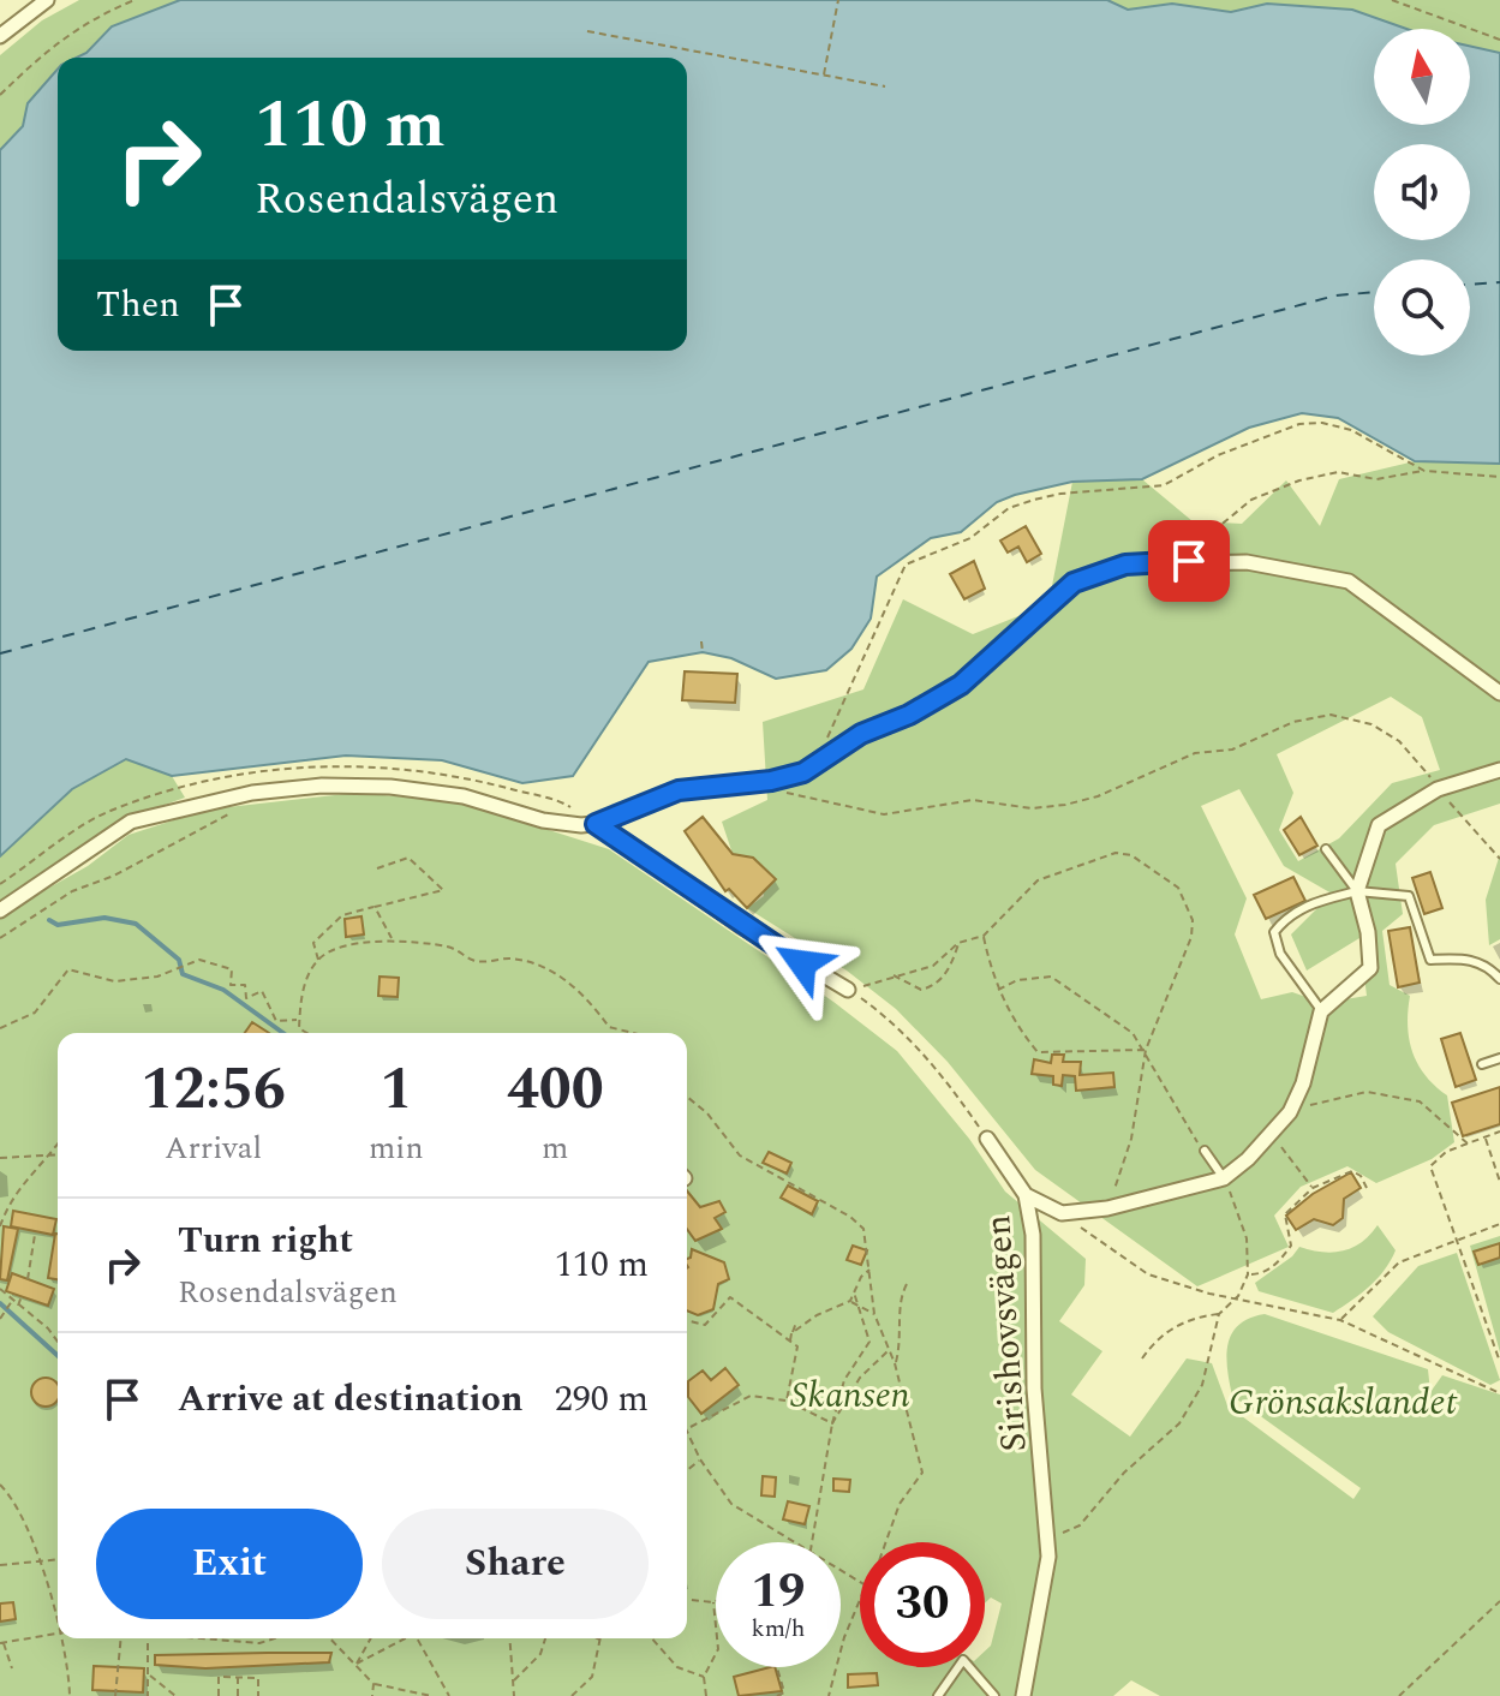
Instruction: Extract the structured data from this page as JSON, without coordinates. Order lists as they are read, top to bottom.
{
  "streets": {
    "street": ["Sirishovsvägen"]
  },
  "parks": ["Skansen", "Grönsakslandet"],
  "north": "top",
  "page": {
    "turn": ["110 m", "Rosendalsvägen"],
    "then": "Then",
    "eta": [
      "12:56",
      "Arrival",
      "1",
      "min",
      "400",
      "m"
    ],
    "list": [
      {
        "name": "Turn right",
        "note": "Rosendalsvägen",
        "value": "110 m"
      },
      {
        "name": "Arrive at destination",
        "value": "290 m"
      }
    ],
    "buttons": ["Exit", "Share"],
    "speed": "19 km/h",
    "limit": "30"
  }
}
